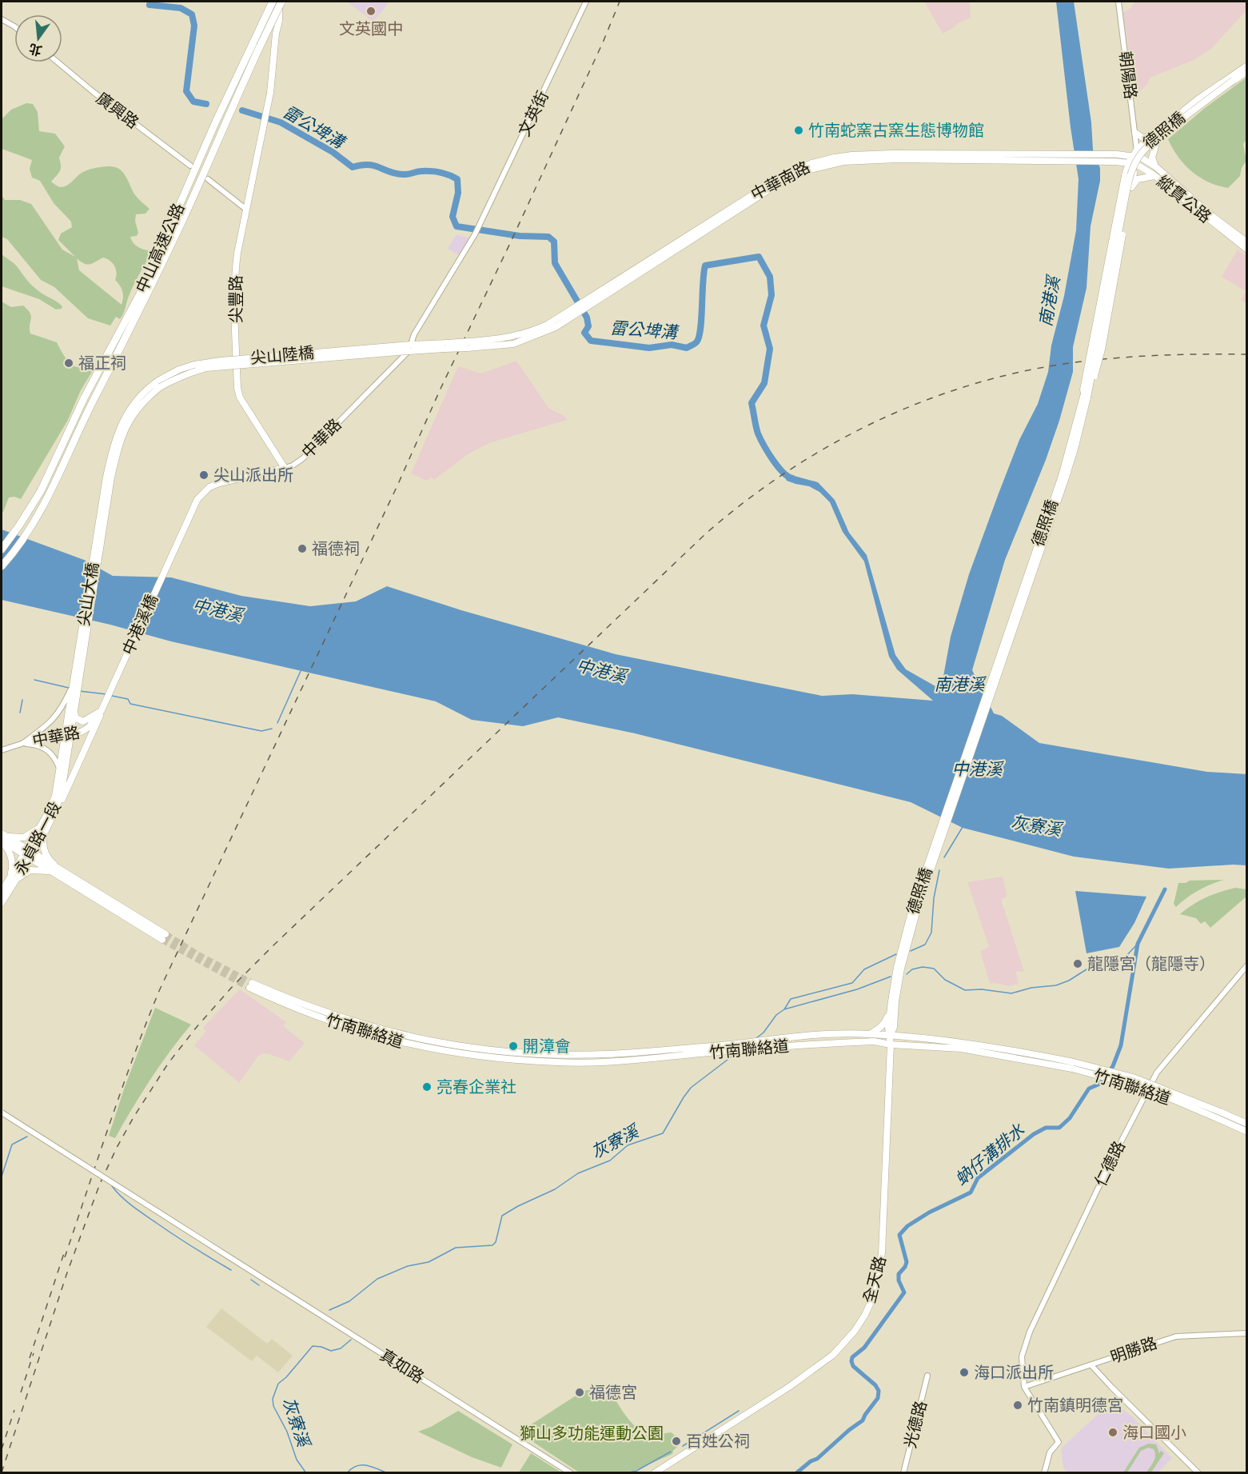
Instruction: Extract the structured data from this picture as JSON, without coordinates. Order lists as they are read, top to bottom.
{
  "streets": {
    "highway": ["中山高速公路"],
    "main road": [
      "德照橋",
      "中華南路",
      "縱貫公路",
      "尖豐路",
      "尖山陸橋",
      "中華路",
      "尖山大橋",
      "中港溪橋",
      "永貞路一段",
      "竹南聯絡道",
      "全天路"
    ],
    "street": [
      "朝陽路",
      "廣興路",
      "文英街",
      "仁德路",
      "明勝路",
      "真如路",
      "光德路"
    ]
  },
  "crossings": [
    ["朝陽路", "縱貫公路"],
    ["文英街", "中華南路"],
    ["文英街", "尖山陸橋"],
    ["文英街", "中華路"],
    ["德照橋", "全天路"],
    ["中華南路", "縱貫公路"],
    ["中華南路", "尖山陸橋"],
    ["中華南路", "中華路"],
    ["尖豐路", "中華路"],
    ["尖山陸橋", "中華路"],
    ["尖山陸橋", "尖山大橋"],
    ["中華路", "中港溪橋"],
    ["中華路", "永貞路一段"],
    ["尖山大橋", "永貞路一段"],
    ["竹南聯絡道", "全天路"],
    ["仁德路", "明勝路"]
  ],
  "water": [
    "雷公埤溝",
    "南港溪",
    "中港溪",
    "灰寮溪",
    "蚋仔溝排水"
  ],
  "parks": ["獅山多功能運動公園"],
  "places": [
    "文英國中",
    "竹南蛇窯古窯生態博物館",
    "福正祠",
    "尖山派出所",
    "福德祠",
    "龍隱宮（龍隱寺）",
    "開漳會",
    "亮春企業社",
    "海口派出所",
    "福德宮",
    "竹南鎮明德宮",
    "海口國小",
    "百姓公祠"
  ],
  "north": "bottom"
}
